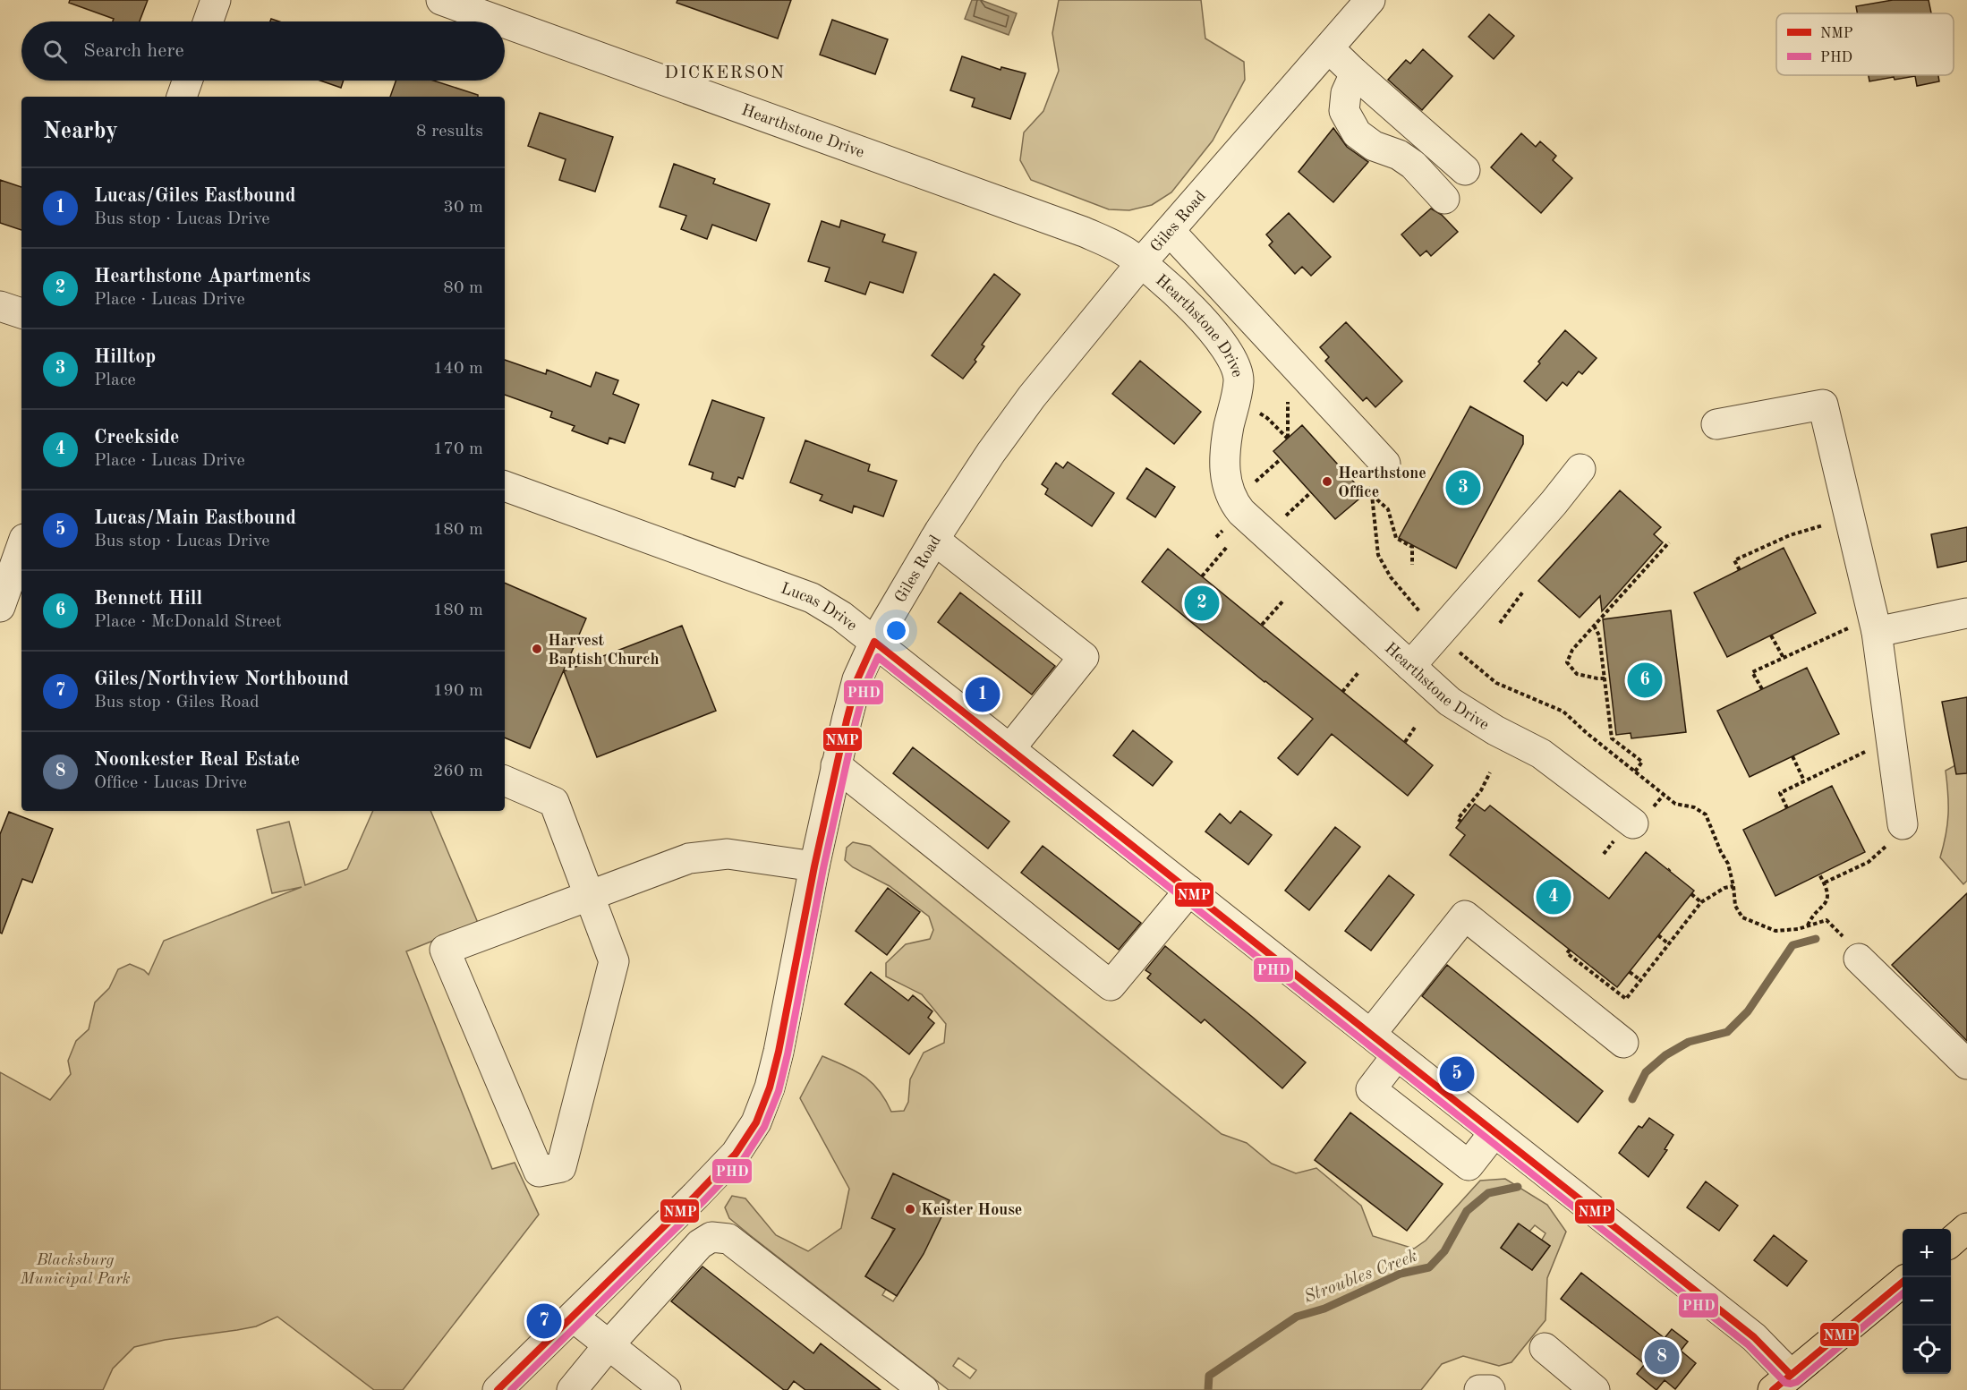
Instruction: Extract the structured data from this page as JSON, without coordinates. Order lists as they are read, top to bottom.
{
  "streets": {
    "street": ["Hearthstone Drive", "Giles Road", "Lucas Drive"]
  },
  "crossings": [
    ["Hearthstone Drive", "Giles Road"],
    ["Giles Road", "Lucas Drive"]
  ],
  "districts": ["DICKERSON"],
  "water": ["Stroubles Creek"],
  "parks": ["Blacksburg Municipal Park"],
  "places": ["Hearthstone Office", "Harvest Baptish Church", "Keister House"],
  "lines": ["transit line NMP", "transit line PHD"],
  "legend": ["NMP", "PHD"],
  "page": {
    "search": "Search here",
    "heading": ["Nearby", "8 results"],
    "list": [
      {
        "mark": "1",
        "name": "Lucas/Giles Eastbound",
        "note": "Bus stop · Lucas Drive",
        "value": "30 m"
      },
      {
        "mark": "2",
        "name": "Hearthstone Apartments",
        "note": "Place · Lucas Drive",
        "value": "80 m"
      },
      {
        "mark": "3",
        "name": "Hilltop",
        "note": "Place",
        "value": "140 m"
      },
      {
        "mark": "4",
        "name": "Creekside",
        "note": "Place · Lucas Drive",
        "value": "170 m"
      },
      {
        "mark": "5",
        "name": "Lucas/Main Eastbound",
        "note": "Bus stop · Lucas Drive",
        "value": "180 m"
      },
      {
        "mark": "6",
        "name": "Bennett Hill",
        "note": "Place · McDonald Street",
        "value": "180 m"
      },
      {
        "mark": "7",
        "name": "Giles/Northview Northbound",
        "note": "Bus stop · Giles Road",
        "value": "190 m"
      },
      {
        "mark": "8",
        "name": "Noonkester Real Estate",
        "note": "Office · Lucas Drive",
        "value": "260 m"
      }
    ],
    "pins": [
      "3",
      "2",
      "6",
      "1",
      "4",
      "5",
      "7",
      "8"
    ],
    "map_buttons": ["+", "−"]
  }
}
